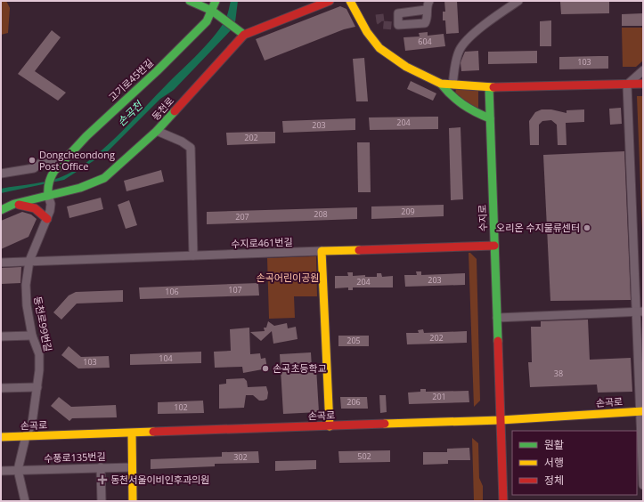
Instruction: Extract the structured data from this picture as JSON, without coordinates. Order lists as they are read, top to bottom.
{
  "streets": {
    "street": [
      "고기로45번길",
      "동천로",
      "수지로",
      "수지로461번길",
      "동천로99번길",
      "손곡로",
      "수풍로135번길"
    ]
  },
  "crossings": [
    ["동천로", "동천로99번길"],
    ["수지로", "수지로461번길"],
    ["수지로", "손곡로"],
    ["수지로461번길", "동천로99번길"],
    ["동천로99번길", "손곡로"],
    ["동천로99번길", "수풍로135번길"]
  ],
  "water": ["손곡천"],
  "parks": ["손곡어린이공원"],
  "places": {
    "other": ["Dongcheondong Post Office", "오리온 수지물류센터", "손곡초등학교"],
    "health": ["동천서울이비인후과의원"]
  },
  "house_numbers": [
    "604",
    "103",
    "204",
    "203",
    "202",
    "209",
    "208",
    "207",
    "203",
    "204",
    "107",
    "106",
    "202",
    "205",
    "104",
    "103",
    "38",
    "201",
    "206",
    "102",
    "502",
    "302"
  ],
  "legend": ["원활", "서행", "정체"]
}
